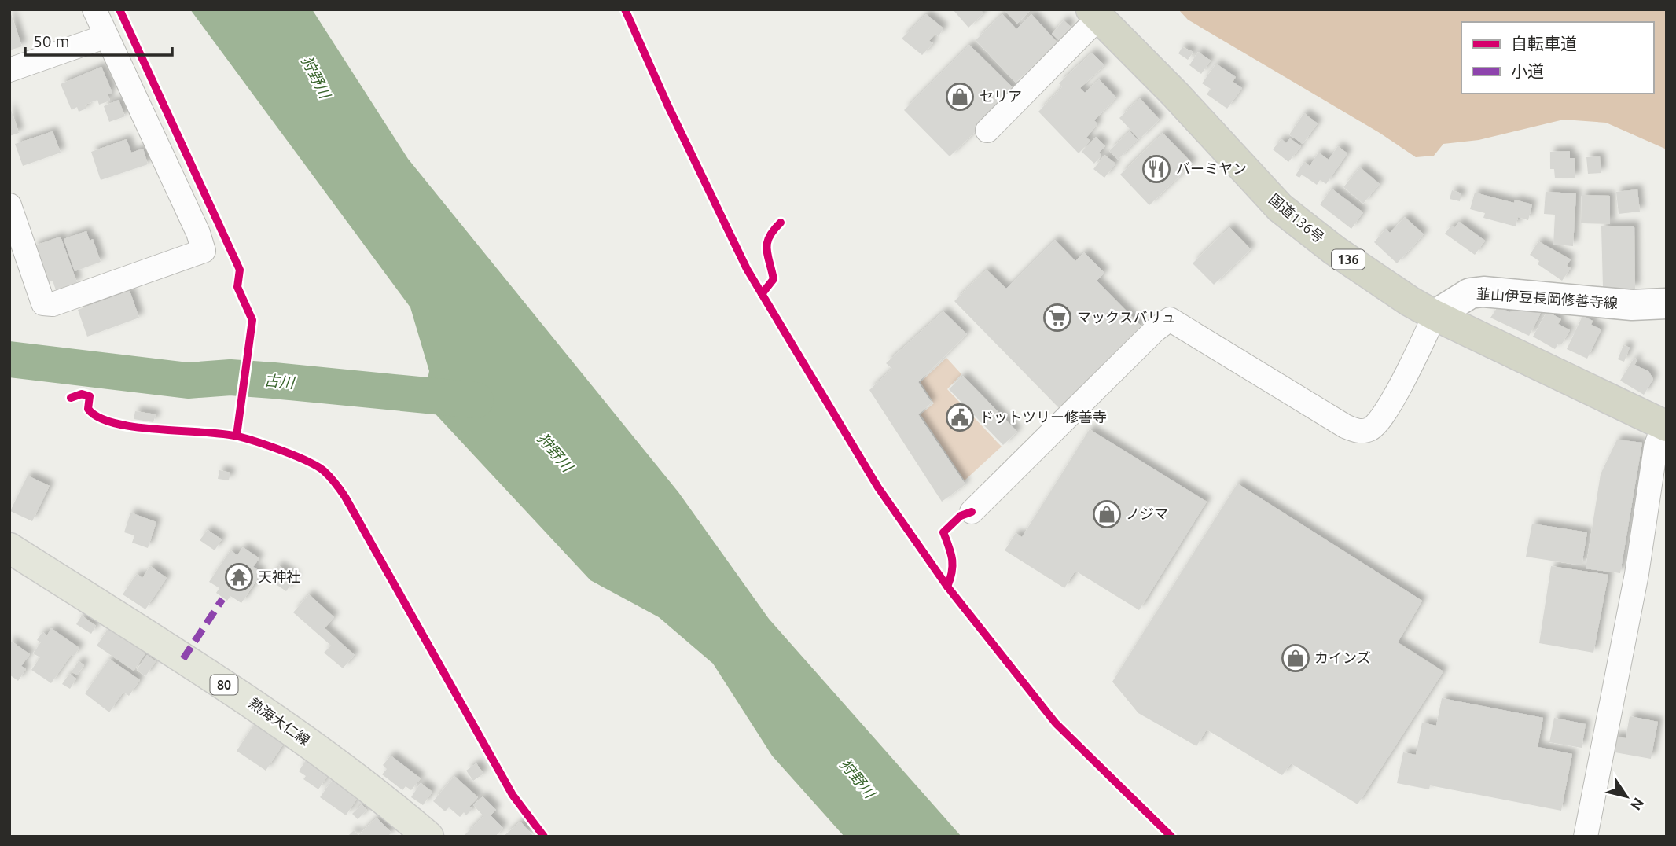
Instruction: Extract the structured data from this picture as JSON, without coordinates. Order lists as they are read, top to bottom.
{
  "streets": {
    "highway": ["国道136号", "136"],
    "main road": ["韮山伊豆長岡修善寺線", "80", "熱海大仁線"]
  },
  "crossings": [
    ["国道136号", "韮山伊豆長岡修善寺線"]
  ],
  "water": ["狩野川", "古川"],
  "places": {
    "shop": ["セリア", "ノジマ", "カインズ"],
    "restaurant": ["バーミヤン"],
    "supermarket": ["マックスバリュ"],
    "public building": ["ドットツリー修善寺"],
    "temple": ["天神社"]
  },
  "legend": ["自転車道", "小道"],
  "scale_bar": "50 m",
  "north": "bottom right"
}
